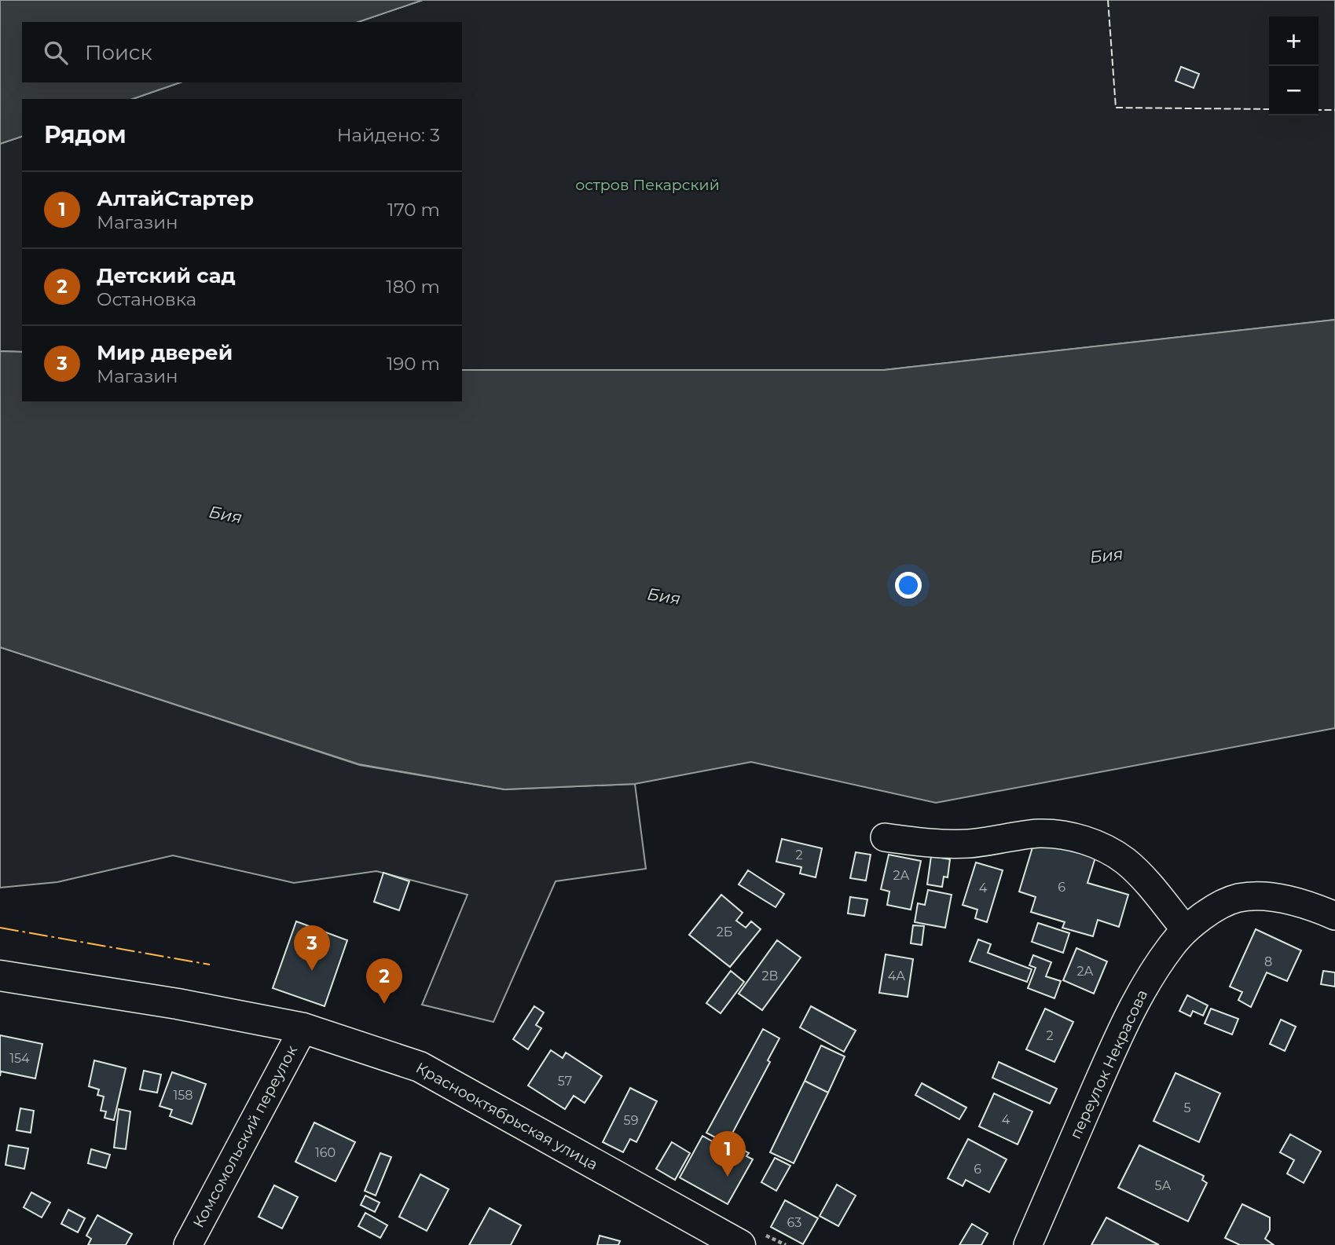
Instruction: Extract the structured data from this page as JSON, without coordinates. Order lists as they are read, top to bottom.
{
  "streets": {
    "main road": ["Краснооктябрьская улица"],
    "street": ["переулок Некрасова", "Комсомольский переулок"]
  },
  "crossings": [
    ["Краснооктябрьская улица", "Комсомольский переулок"]
  ],
  "water": ["Бия"],
  "parks": ["остров Пекарский"],
  "house_numbers": [
    "2",
    "2А",
    "6",
    "4",
    "2Б",
    "8",
    "2А",
    "2В",
    "4А",
    "2",
    "154",
    "57",
    "158",
    "5",
    "4",
    "59",
    "160",
    "6",
    "5А",
    "63"
  ],
  "page": {
    "map_buttons": ["+", "−"],
    "search": "Поиск",
    "heading": ["Рядом", "Найдено: 3"],
    "list": [
      {
        "mark": "1",
        "name": "АлтайСтартер",
        "note": "Магазин",
        "value": "170 m"
      },
      {
        "mark": "2",
        "name": "Детский сад",
        "note": "Остановка",
        "value": "180 m"
      },
      {
        "mark": "3",
        "name": "Мир дверей",
        "note": "Магазин",
        "value": "190 m"
      }
    ],
    "pins": ["3", "2", "1"]
  }
}
